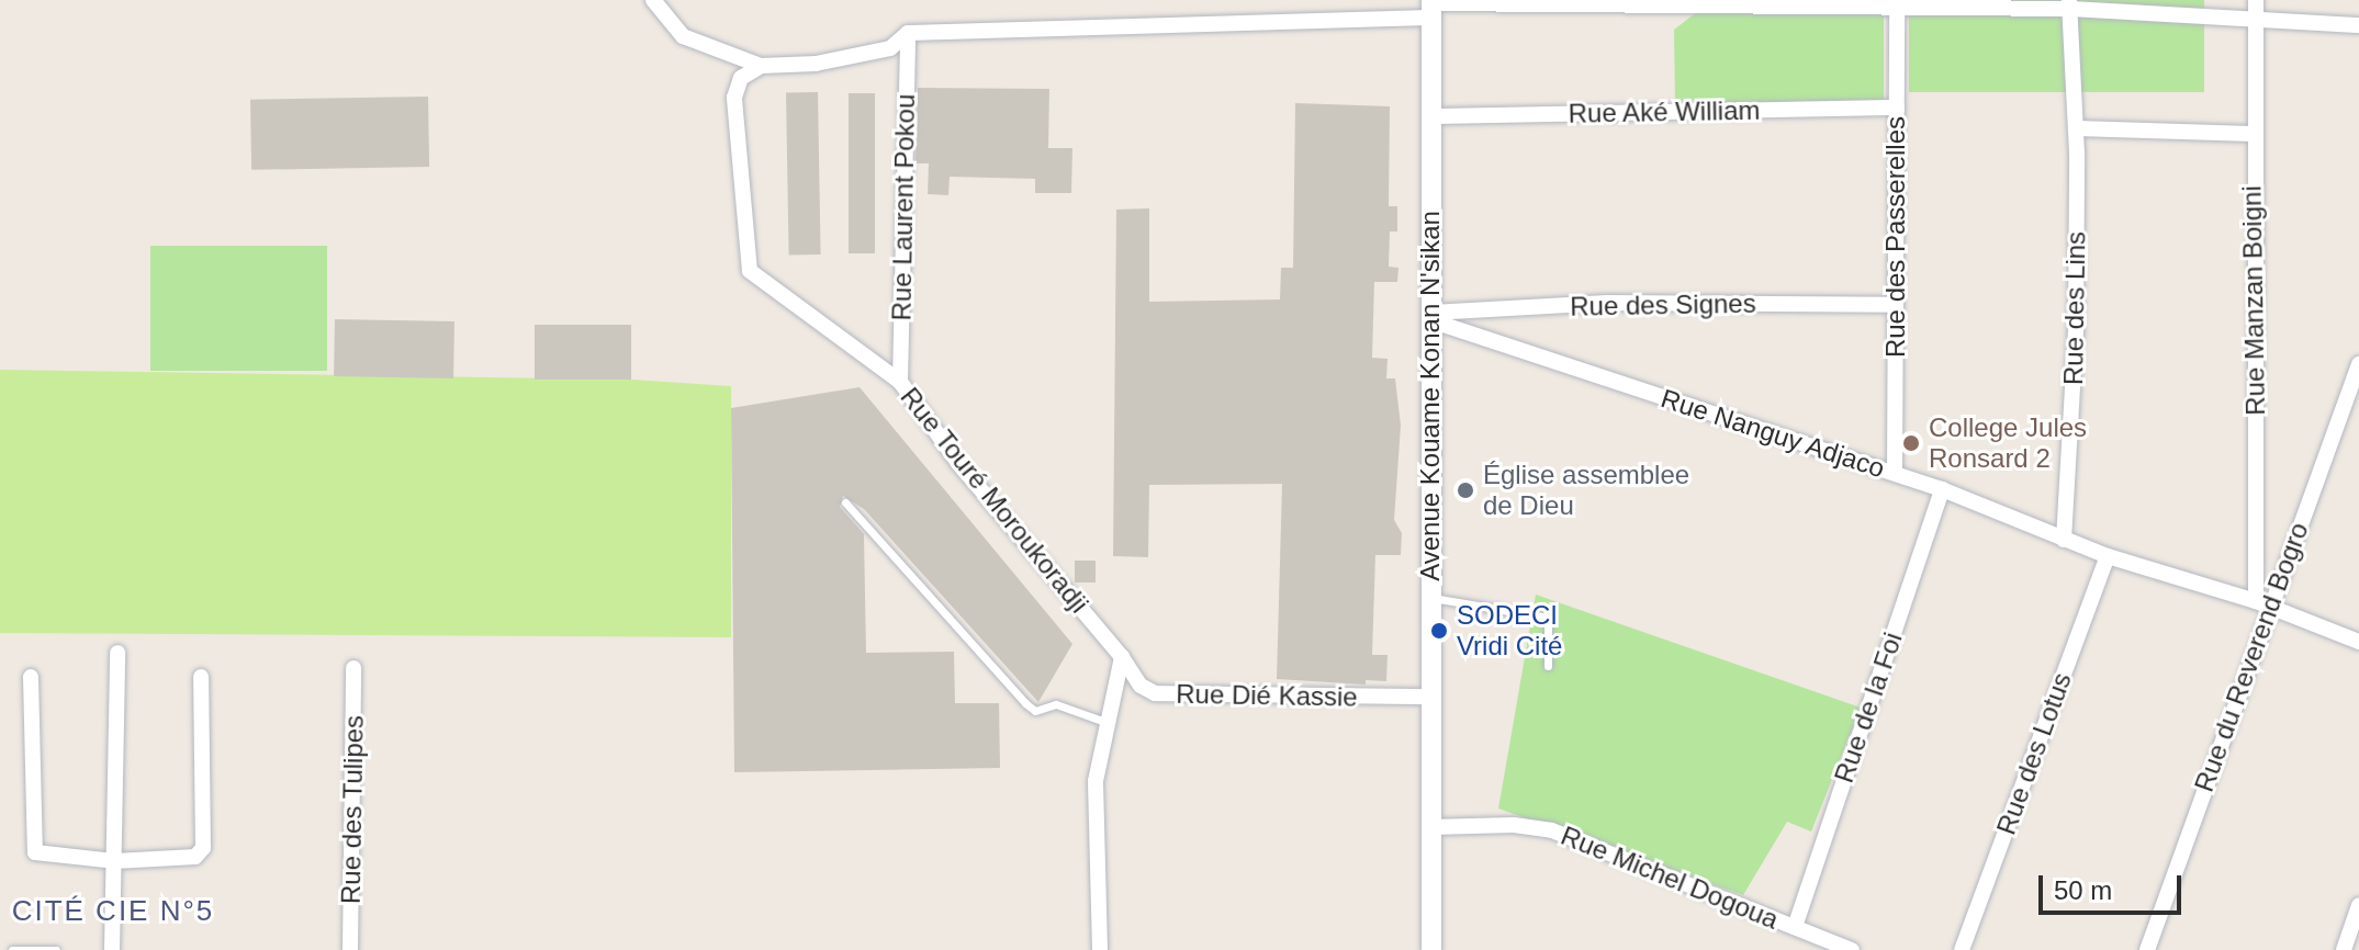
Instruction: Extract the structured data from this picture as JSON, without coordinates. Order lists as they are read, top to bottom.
{
  "streets": {
    "street": [
      "Rue Aké William",
      "Rue Laurent Pokou",
      "Rue des Passerelles",
      "Rue Manzan Boigni",
      "Rue des Signes",
      "Rue des Lins",
      "Avenue Kouame Konan N'sikan",
      "Rue Nanguy Adjaco",
      "Rue Touré Moroukoradji",
      "Rue du Reverend Bogro",
      "Rue Dié Kassie",
      "Rue de la Foi",
      "Rue des Lotus",
      "Rue des Tulipes",
      "Rue Michel Dogoua"
    ]
  },
  "crossings": [
    ["Rue Aké William", "Rue des Passerelles"],
    ["Rue Aké William", "Avenue Kouame Konan N'sikan"],
    ["Rue Laurent Pokou", "Rue Touré Moroukoradji"],
    ["Rue des Passerelles", "Rue des Signes"],
    ["Rue des Passerelles", "Rue Nanguy Adjaco"],
    ["Rue Manzan Boigni", "Rue Nanguy Adjaco"],
    ["Rue Manzan Boigni", "Rue du Reverend Bogro"],
    ["Rue des Signes", "Avenue Kouame Konan N'sikan"],
    ["Rue des Signes", "Rue Nanguy Adjaco"],
    ["Rue des Lins", "Rue Nanguy Adjaco"],
    ["Avenue Kouame Konan N'sikan", "Rue Nanguy Adjaco"],
    ["Avenue Kouame Konan N'sikan", "Rue Dié Kassie"],
    ["Avenue Kouame Konan N'sikan", "Rue Michel Dogoua"],
    ["Rue Nanguy Adjaco", "Rue du Reverend Bogro"],
    ["Rue Nanguy Adjaco", "Rue de la Foi"],
    ["Rue Nanguy Adjaco", "Rue des Lotus"],
    ["Rue Touré Moroukoradji", "Rue Dié Kassie"],
    ["Rue de la Foi", "Rue Michel Dogoua"]
  ],
  "districts": ["CITÉ CIE N°5"],
  "places": ["College Jules Ronsard 2", "Église assemblee de Dieu", "SODECI Vridi Cité"],
  "scale_bar": "50 m"
}
